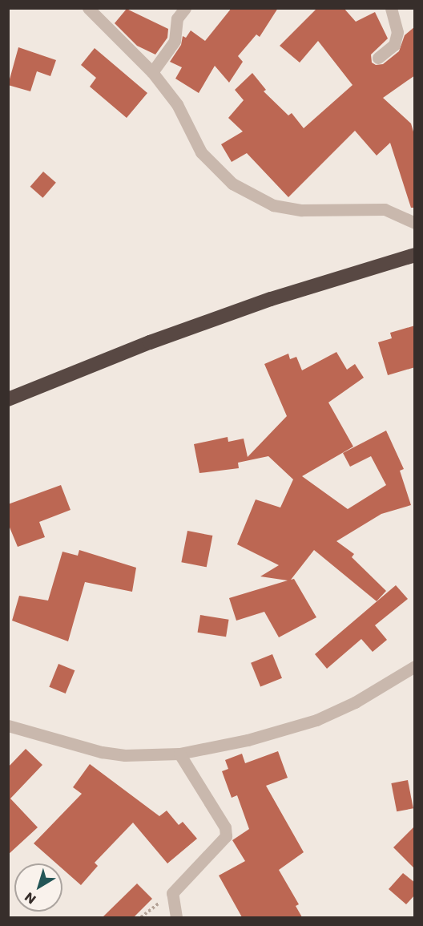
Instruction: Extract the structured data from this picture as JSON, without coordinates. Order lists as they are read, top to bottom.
{
  "north": "bottom left"
}
